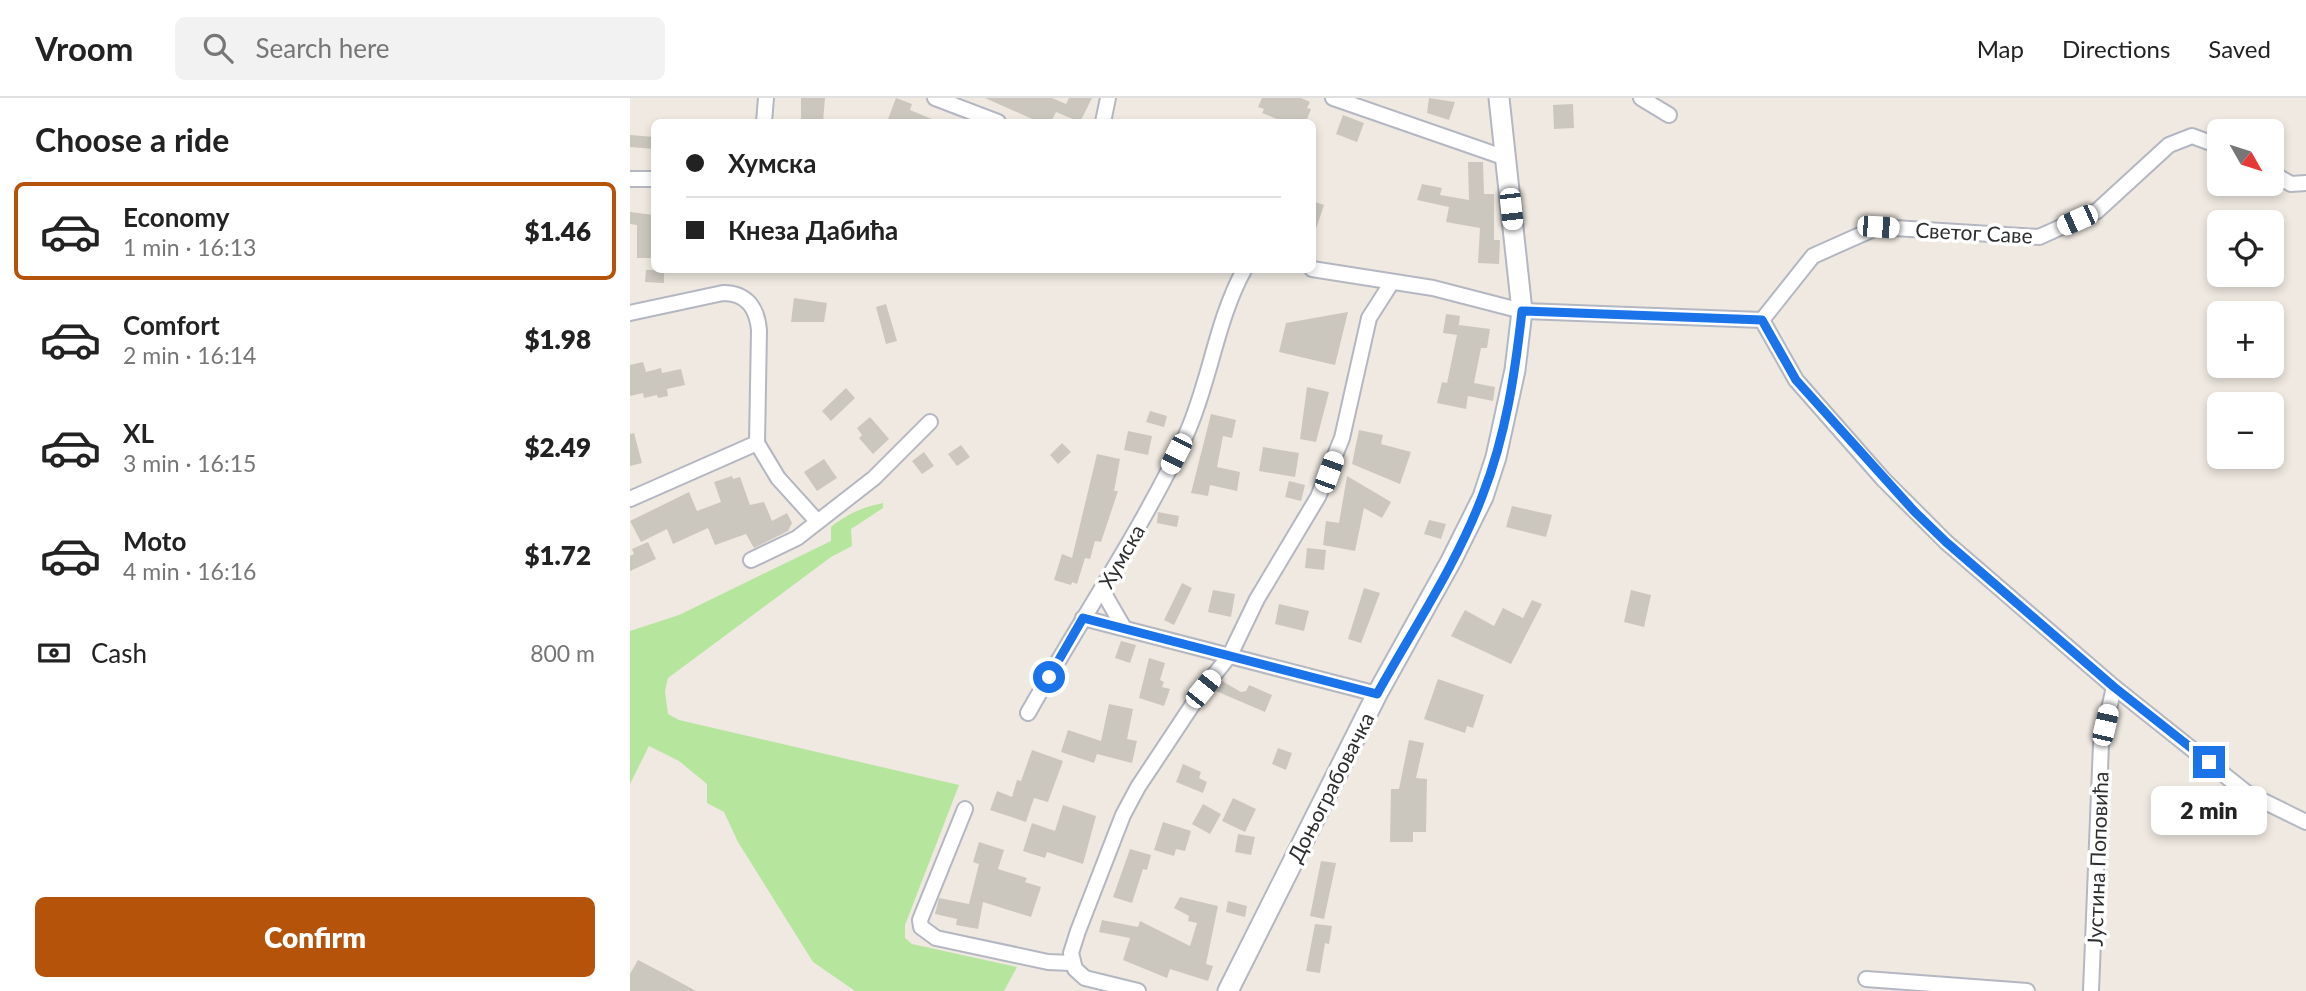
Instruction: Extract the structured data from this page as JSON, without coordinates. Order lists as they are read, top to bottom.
{
  "streets": {
    "street": [
      "Светог Саве",
      "Хумска",
      "Доњограбовачка",
      "Јустина Поповића"
    ]
  },
  "north": "bottom right",
  "page": {
    "header": "Vroom",
    "search": "Search here",
    "nav": ["Map", "Directions", "Saved"],
    "heading": "Choose a ride",
    "map_buttons": ["+", "−"],
    "banner": ["Хумска", "Кнеза Дабића"],
    "list": [
      {
        "name": "Economy",
        "note": "1 min · 16:13",
        "value": "$1.46"
      },
      {
        "name": "Comfort",
        "note": "2 min · 16:14",
        "value": "$1.98"
      },
      {
        "name": "XL",
        "note": "3 min · 16:15",
        "value": "$2.49"
      },
      {
        "name": "Moto",
        "note": "4 min · 16:16",
        "value": "$1.72"
      }
    ],
    "pay": ["Cash", "800 m"],
    "bubble": "2 min",
    "buttons": "Confirm"
  }
}
